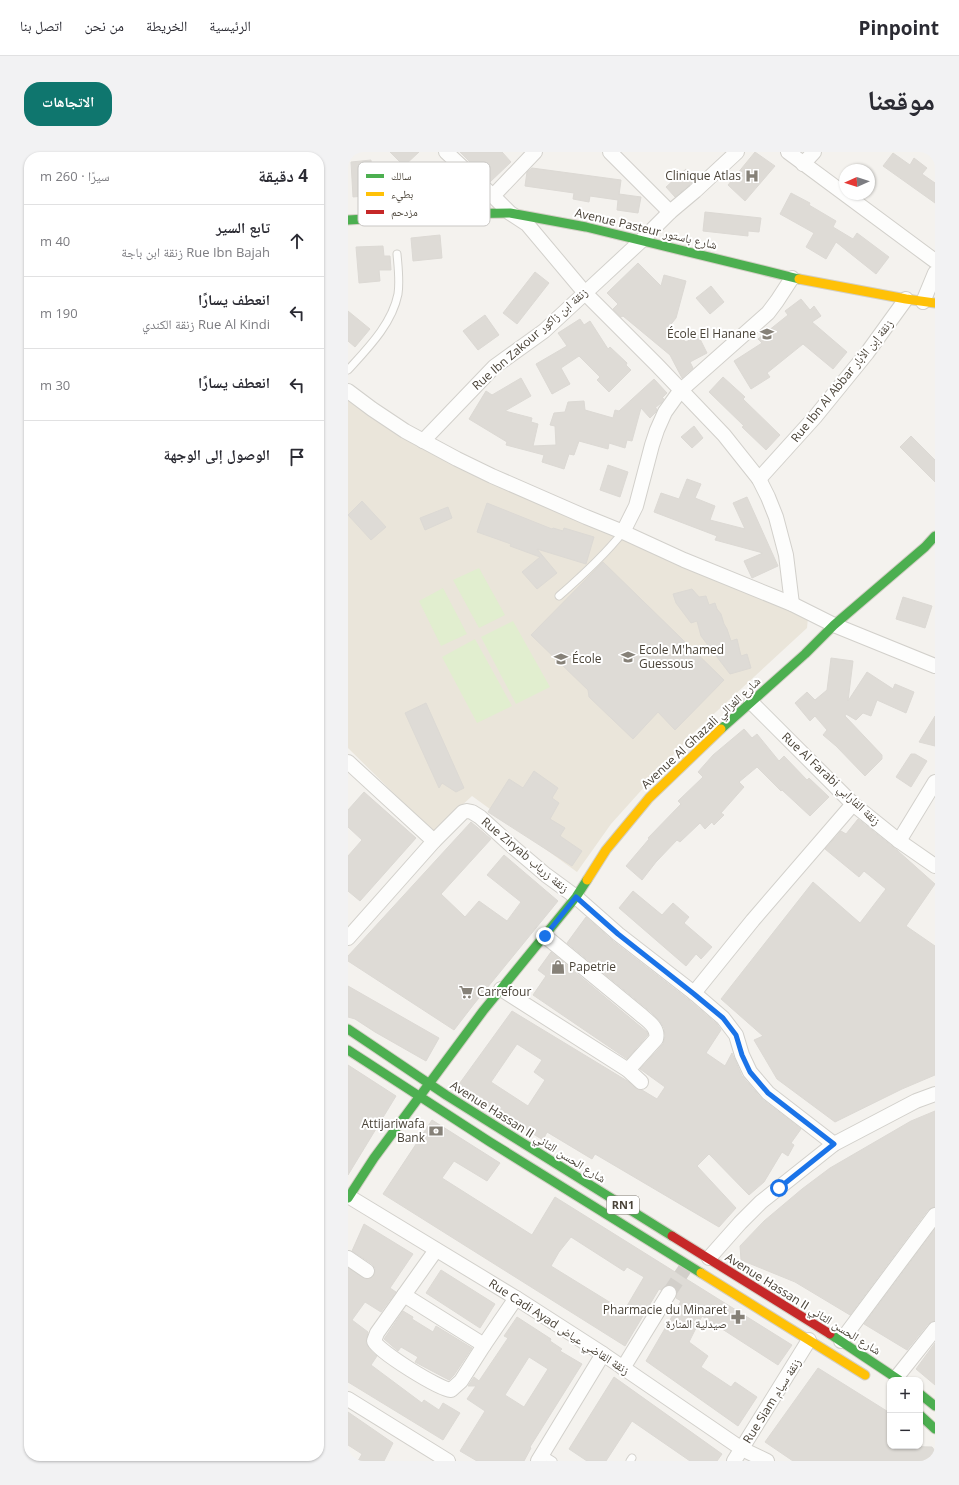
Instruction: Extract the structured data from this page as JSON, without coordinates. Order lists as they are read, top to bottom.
{
  "streets": {
    "street": [
      "Avenue Pasteur شارع باستور",
      "Rue Ibn Zakour زنقة ابن زاكور",
      "Rue Ibn Al Abbar زنقة إبن الأبار",
      "Avenue Al Ghazali شارع الغزالي",
      "Rue Al Farabi زنقة الفارابي",
      "Rue Ziryab زنقة زرياب",
      "Avenue Hassan II شارع الحسن الثاني",
      "RN1",
      "Rue Cadi Ayad زنقة القاضي عياض",
      "Rue Siam زنقة سيام"
    ]
  },
  "crossings": [
    ["Avenue Pasteur شارع باستور", "Rue Ibn Zakour زنقة ابن زاكور"],
    ["Avenue Pasteur شارع باستور", "Rue Ibn Al Abbar زنقة إبن الأبار"],
    ["Avenue Al Ghazali شارع الغزالي", "Rue Al Farabi زنقة الفارابي"],
    ["Avenue Al Ghazali شارع الغزالي", "Rue Ziryab زنقة زرياب"],
    ["Avenue Al Ghazali شارع الغزالي", "Avenue Hassan II شارع الحسن الثاني"],
    ["Avenue Al Ghazali شارع الغزالي", "RN1"],
    ["Avenue Al Ghazali شارع الغزالي", "Rue Cadi Ayad زنقة القاضي عياض"],
    ["RN1", "Rue Siam زنقة سيام"],
    ["Rue Cadi Ayad زنقة القاضي عياض", "Rue Siam زنقة سيام"]
  ],
  "places": {
    "hospital": ["Clinique Atlas"],
    "school or university": ["École El Hanane", "Ecole M'hamed Guessous", "École"],
    "shop": ["Papetrie"],
    "supermarket": ["Carrefour"],
    "bank": ["Attijariwafa Bank"],
    "pharmacy": ["Pharmacie du Minaret صيدلية المنارة"]
  },
  "legend": ["سالك", "بطيء", "مزدحم"],
  "north": "left",
  "page": {
    "header": "Pinpoint",
    "nav": [
      "الرئيسية",
      "الخريطة",
      "من نحن",
      "اتصل بنا"
    ],
    "title": "موقعنا",
    "buttons": "الاتجاهات",
    "heading": ["4 دقيقة", "سيرًا · 260 m"],
    "list": [
      ["تابع السير", "Rue Ibn Bajah زنقة ابن باجة", "40 m"],
      ["انعطف يسارًا", "Rue Al Kindi زنقة الكندي", "190 m"],
      ["انعطف يسارًا", "30 m"],
      "الوصول إلى الوجهة"
    ],
    "map_buttons": ["+", "−"]
  }
}
